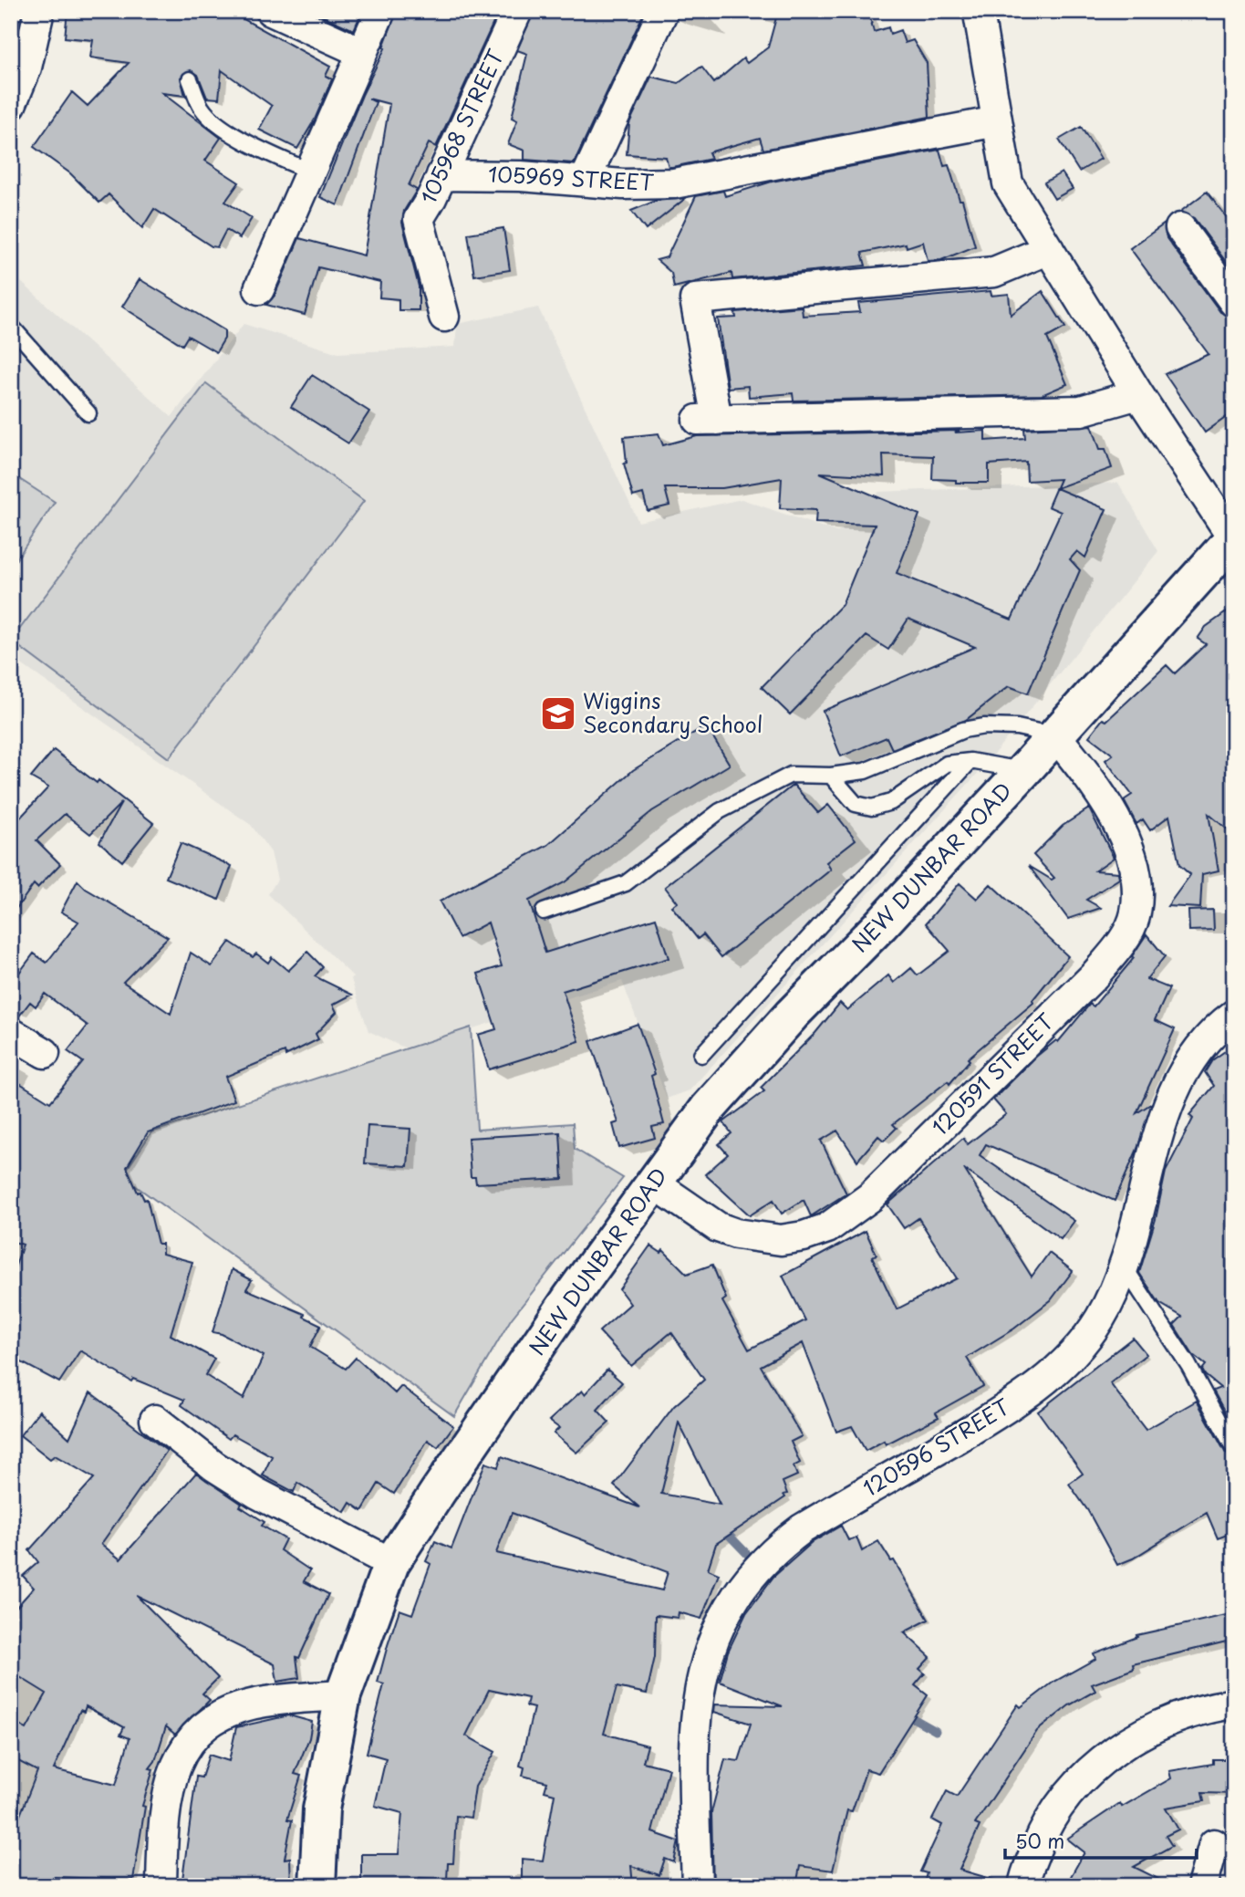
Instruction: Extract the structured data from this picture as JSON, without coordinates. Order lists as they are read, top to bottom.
{
  "streets": {
    "street": [
      "105968 STREET",
      "105969 STREET",
      "NEW DUNBAR ROAD",
      "120591 STREET",
      "120596 STREET"
    ]
  },
  "crossings": [
    ["105968 STREET", "105969 STREET"],
    ["NEW DUNBAR ROAD", "120591 STREET"]
  ],
  "places": {
    "school or university": ["Wiggins Secondary School"]
  },
  "scale_bar": "50 m"
}
